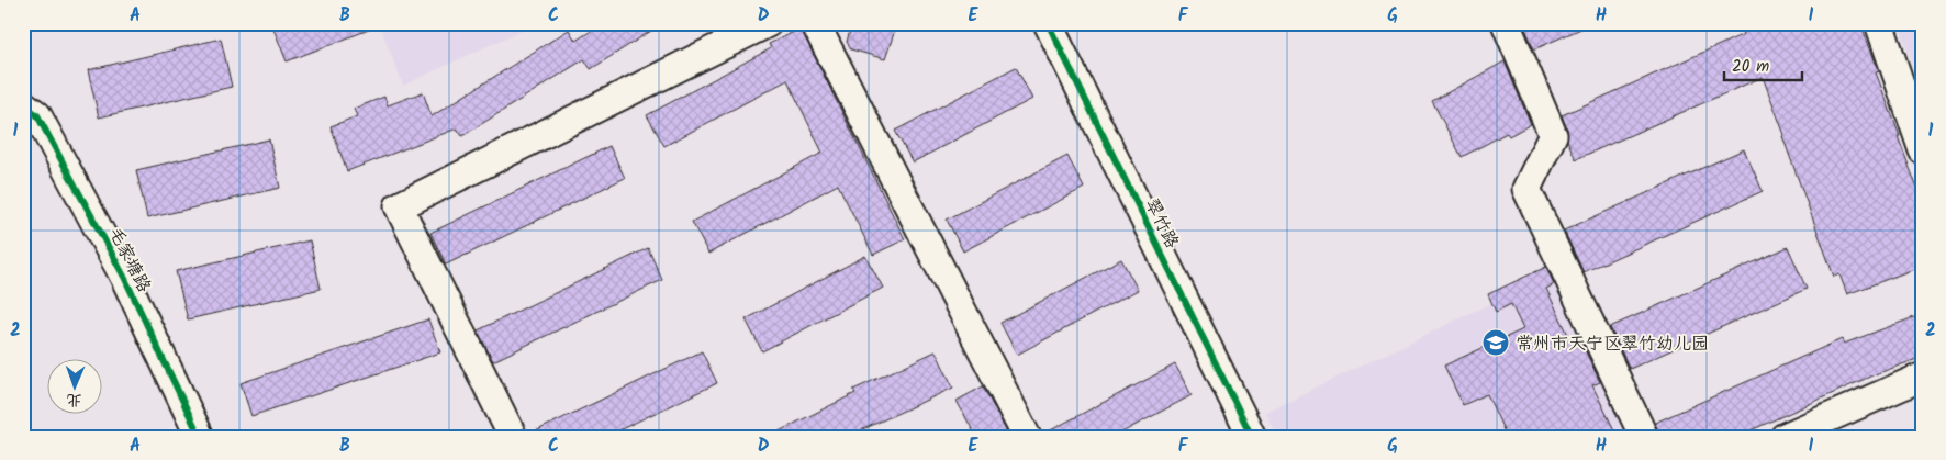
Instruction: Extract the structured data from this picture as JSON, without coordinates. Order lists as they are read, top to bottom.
{
  "streets": {
    "street": ["翠竹路", "毛家塘路"]
  },
  "places": {
    "school or university": ["常州市天宁区翠竹幼儿园"]
  },
  "scale_bar": "20 m",
  "north": "bottom",
  "grid": {
    "columns": [
      "A",
      "B",
      "C",
      "D",
      "E",
      "F",
      "G",
      "H",
      "I"
    ],
    "rows": ["1", "2"]
  }
}
